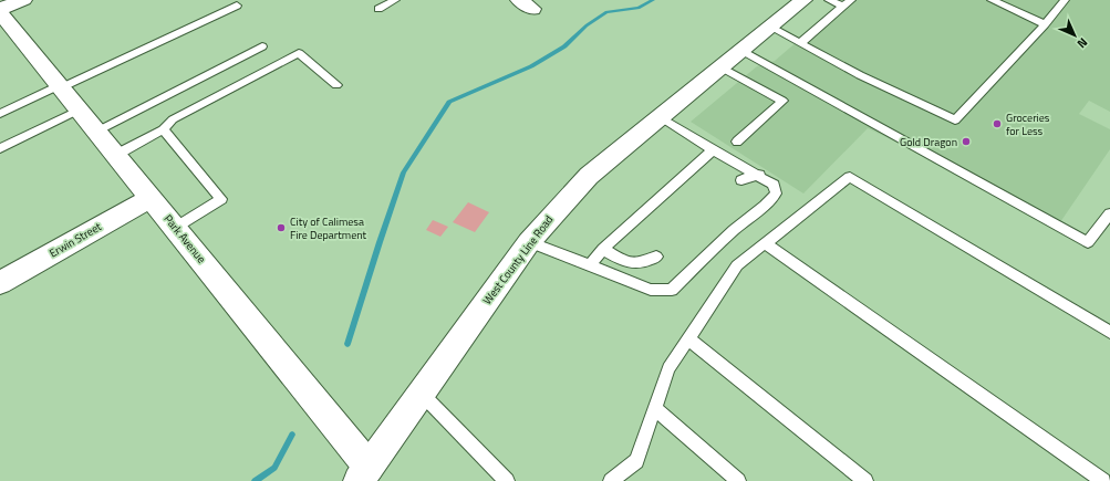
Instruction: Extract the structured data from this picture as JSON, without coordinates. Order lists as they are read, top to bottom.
{
  "streets": {
    "street": ["Park Avenue", "Erwin Street", "West County Line Road"]
  },
  "crossings": [
    ["Park Avenue", "Erwin Street"],
    ["Park Avenue", "West County Line Road"]
  ],
  "places": ["Groceries for Less", "Gold Dragon", "City of Calimesa Fire Department"],
  "north": "bottom right"
}
